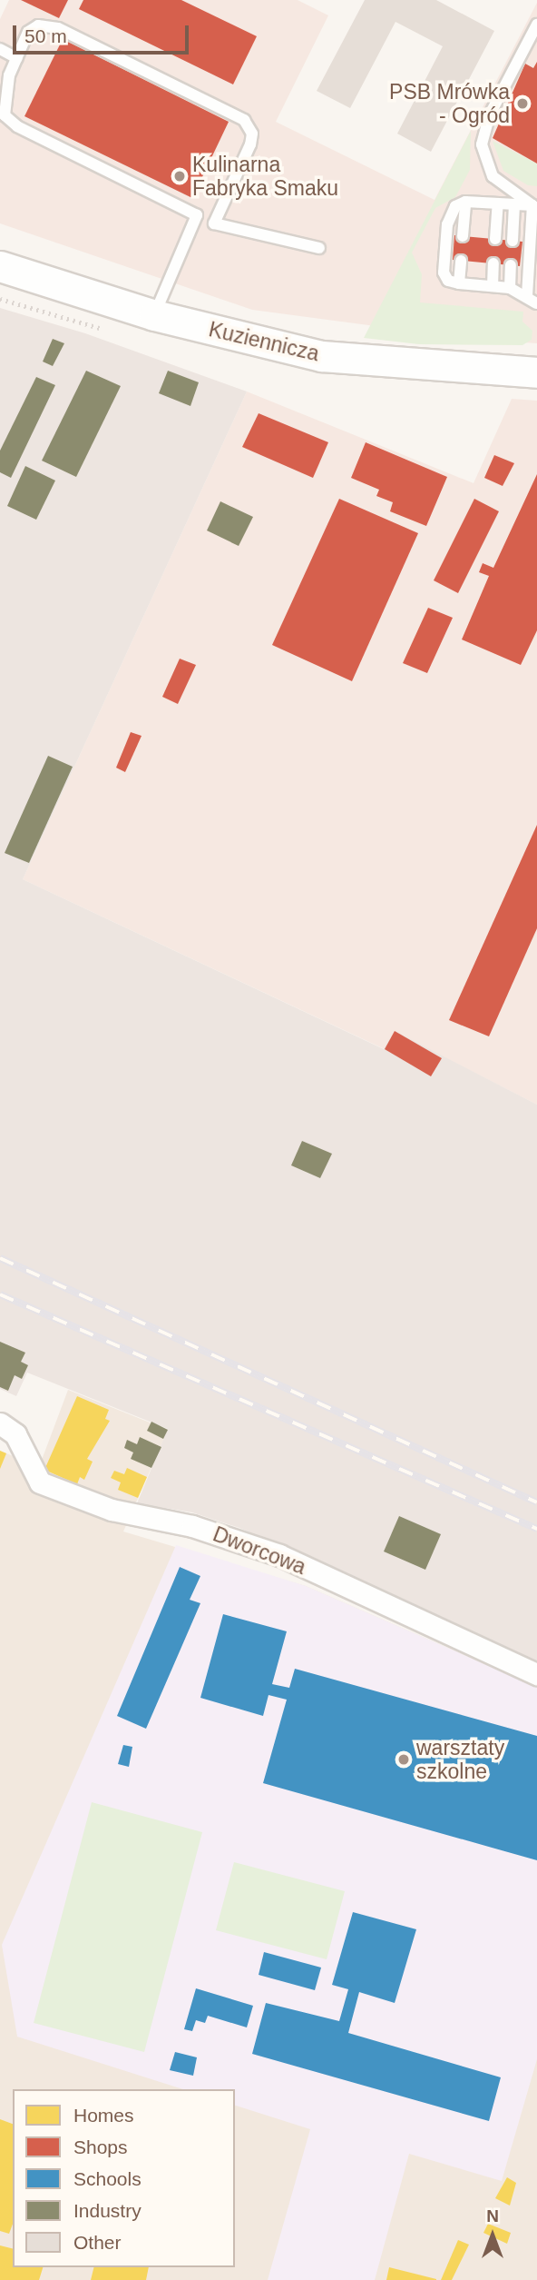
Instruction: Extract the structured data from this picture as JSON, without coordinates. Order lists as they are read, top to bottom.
{
  "streets": {
    "main road": ["Kuziennicza"],
    "street": ["Dworcowa"]
  },
  "places": ["PSB Mrówka - Ogród", "Kulinarna Fabryka Smaku", "warsztaty szkolne"],
  "legend": [
    "Homes",
    "Shops",
    "Schools",
    "Industry",
    "Other"
  ],
  "scale_bar": "50 m",
  "north": "top"
}
